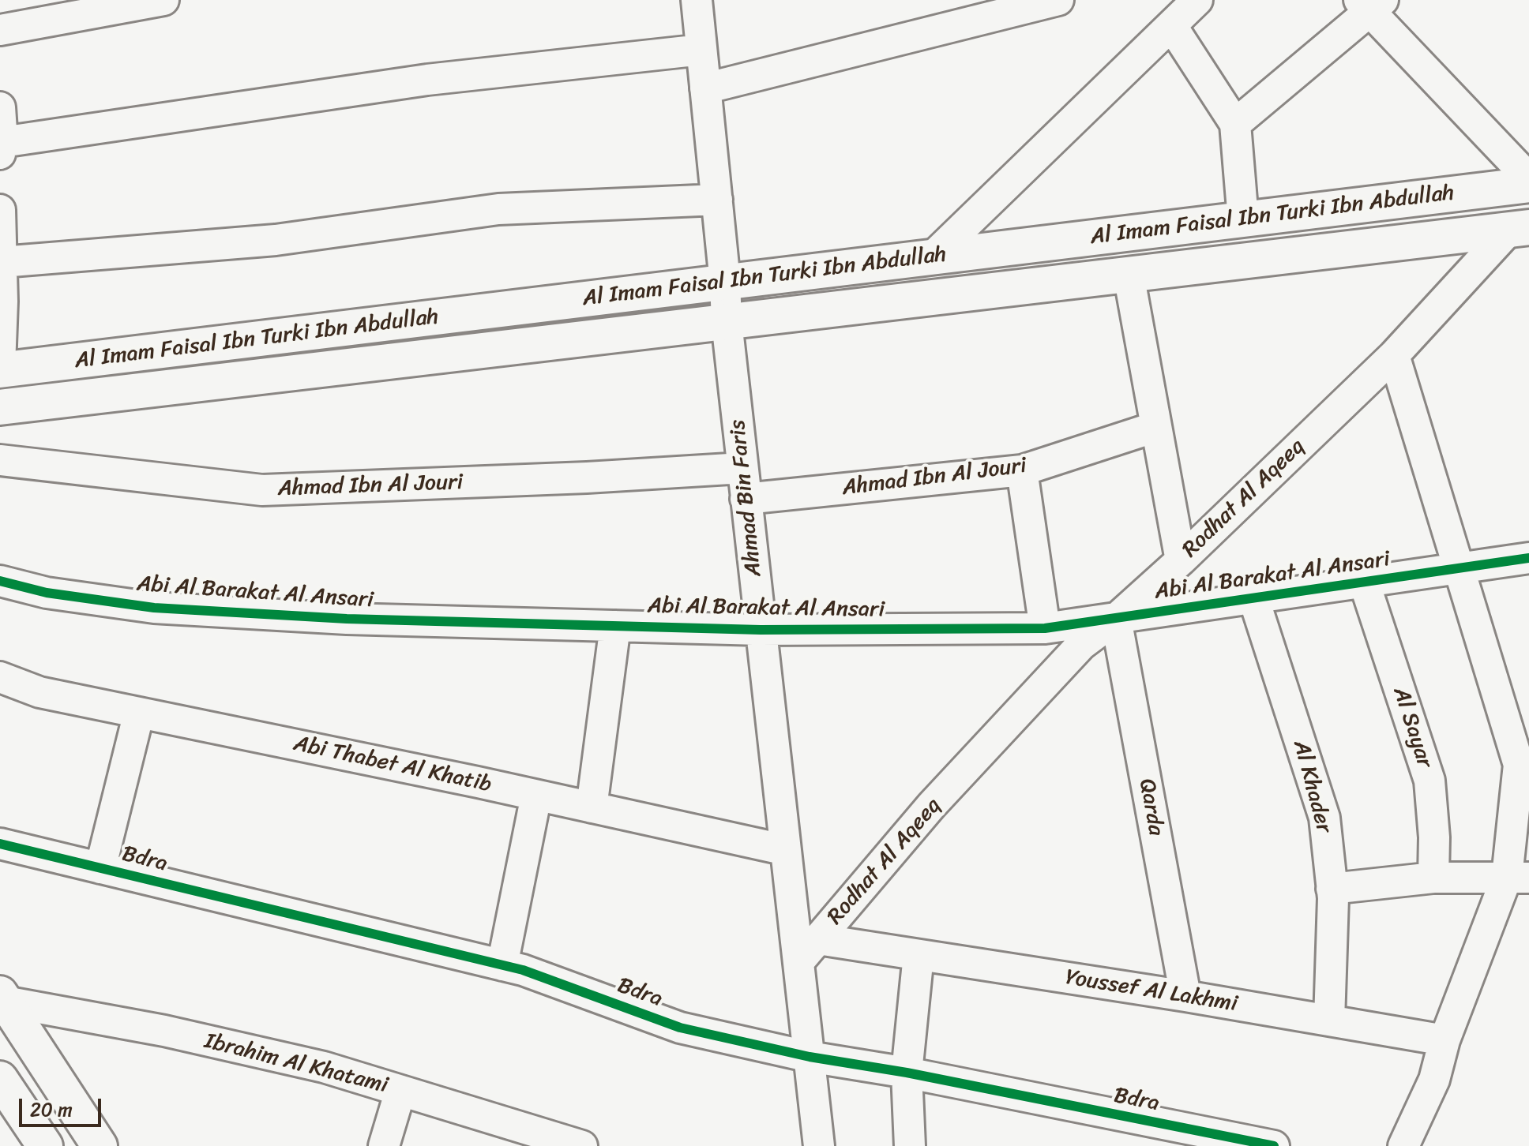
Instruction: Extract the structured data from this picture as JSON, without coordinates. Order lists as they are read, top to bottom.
{
  "streets": {
    "main road": ["Al Imam Faisal Ibn Turki Ibn Abdullah"],
    "street": [
      "Ahmad Ibn Al Jouri",
      "Ahmad Bin Faris",
      "Rodhat Al Aqeeq",
      "Abi Al Barakat Al Ansari",
      "Al Sayar",
      "Abi Thabet Al Khatib",
      "Al Khader",
      "Qarda",
      "Bdra",
      "Youssef Al Lakhmi",
      "Ibrahim Al Khatami"
    ]
  },
  "crossings": [
    ["Al Imam Faisal Ibn Turki Ibn Abdullah", "Ahmad Bin Faris"],
    ["Al Imam Faisal Ibn Turki Ibn Abdullah", "Rodhat Al Aqeeq"],
    ["Ahmad Ibn Al Jouri", "Ahmad Bin Faris"],
    ["Ahmad Bin Faris", "Rodhat Al Aqeeq"],
    ["Ahmad Bin Faris", "Abi Al Barakat Al Ansari"],
    ["Ahmad Bin Faris", "Abi Thabet Al Khatib"],
    ["Ahmad Bin Faris", "Bdra"],
    ["Rodhat Al Aqeeq", "Abi Al Barakat Al Ansari"],
    ["Rodhat Al Aqeeq", "Qarda"],
    ["Rodhat Al Aqeeq", "Youssef Al Lakhmi"],
    ["Abi Al Barakat Al Ansari", "Al Sayar"],
    ["Abi Al Barakat Al Ansari", "Al Khader"],
    ["Abi Al Barakat Al Ansari", "Qarda"],
    ["Al Khader", "Youssef Al Lakhmi"],
    ["Qarda", "Youssef Al Lakhmi"]
  ],
  "scale_bar": "20 m"
}
